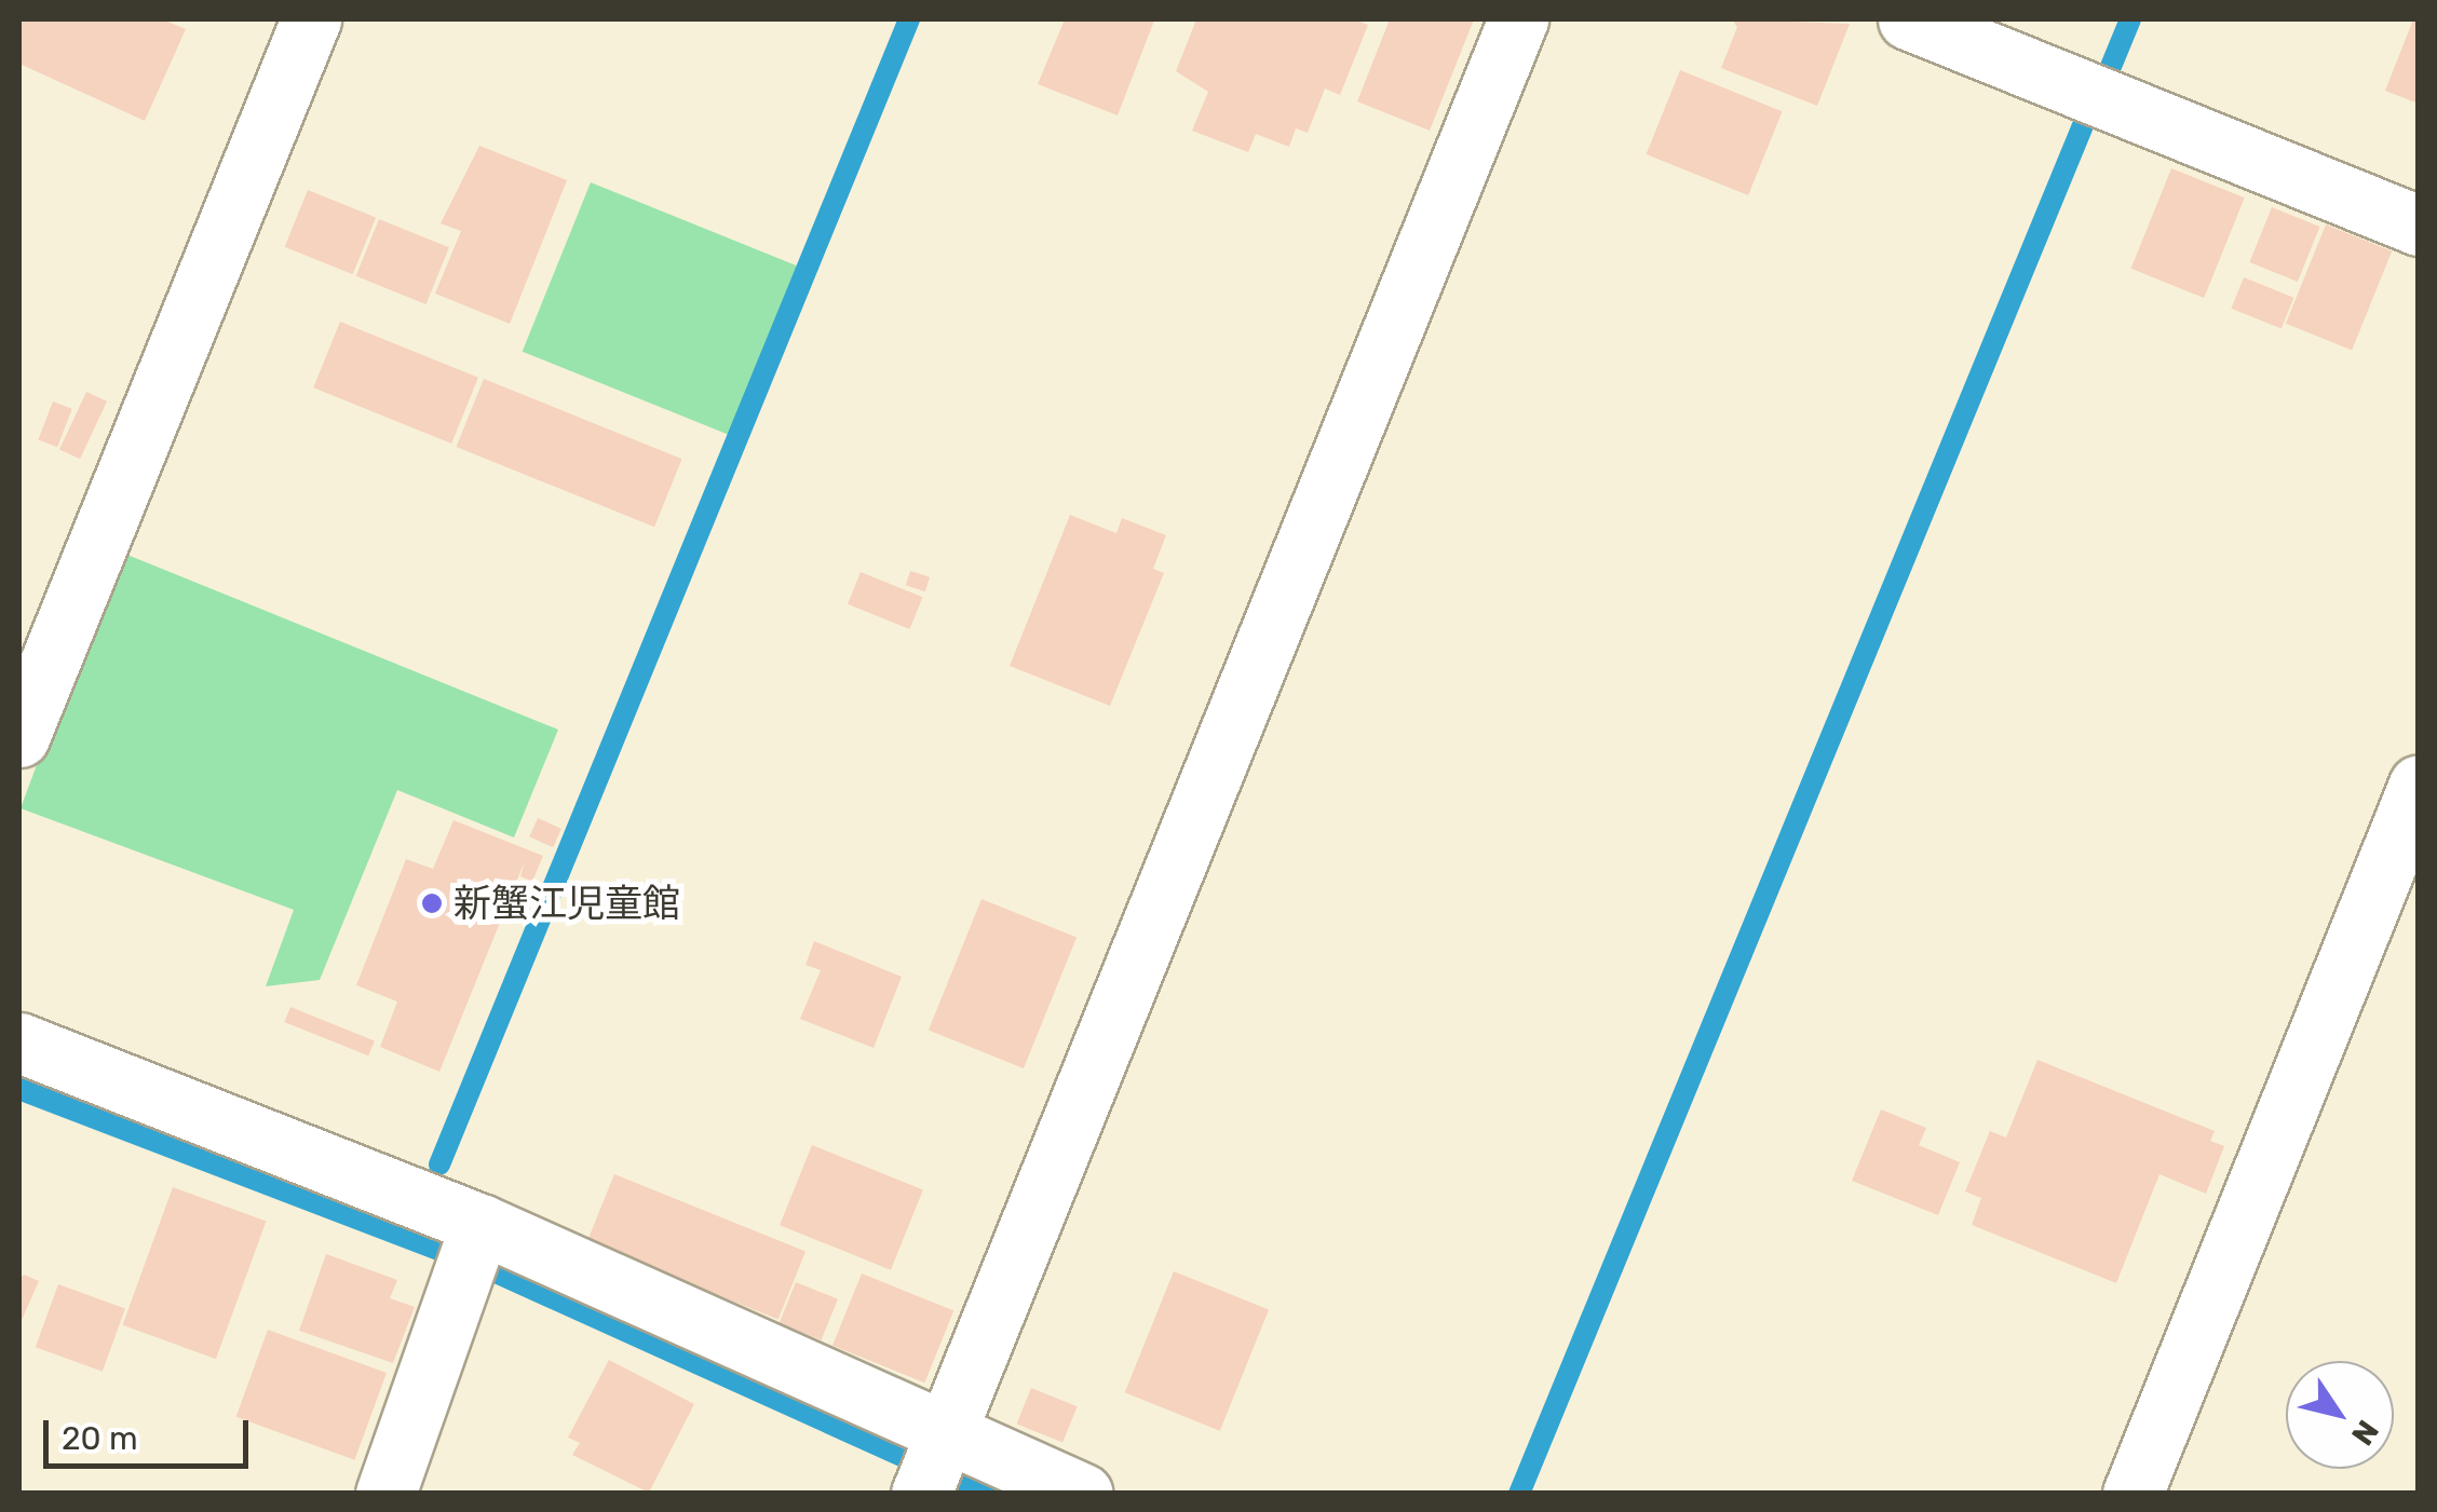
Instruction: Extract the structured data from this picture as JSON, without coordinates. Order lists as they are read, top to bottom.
{
  "places": ["新蟹江児童館"],
  "scale_bar": "20 m",
  "north": "bottom right"
}
